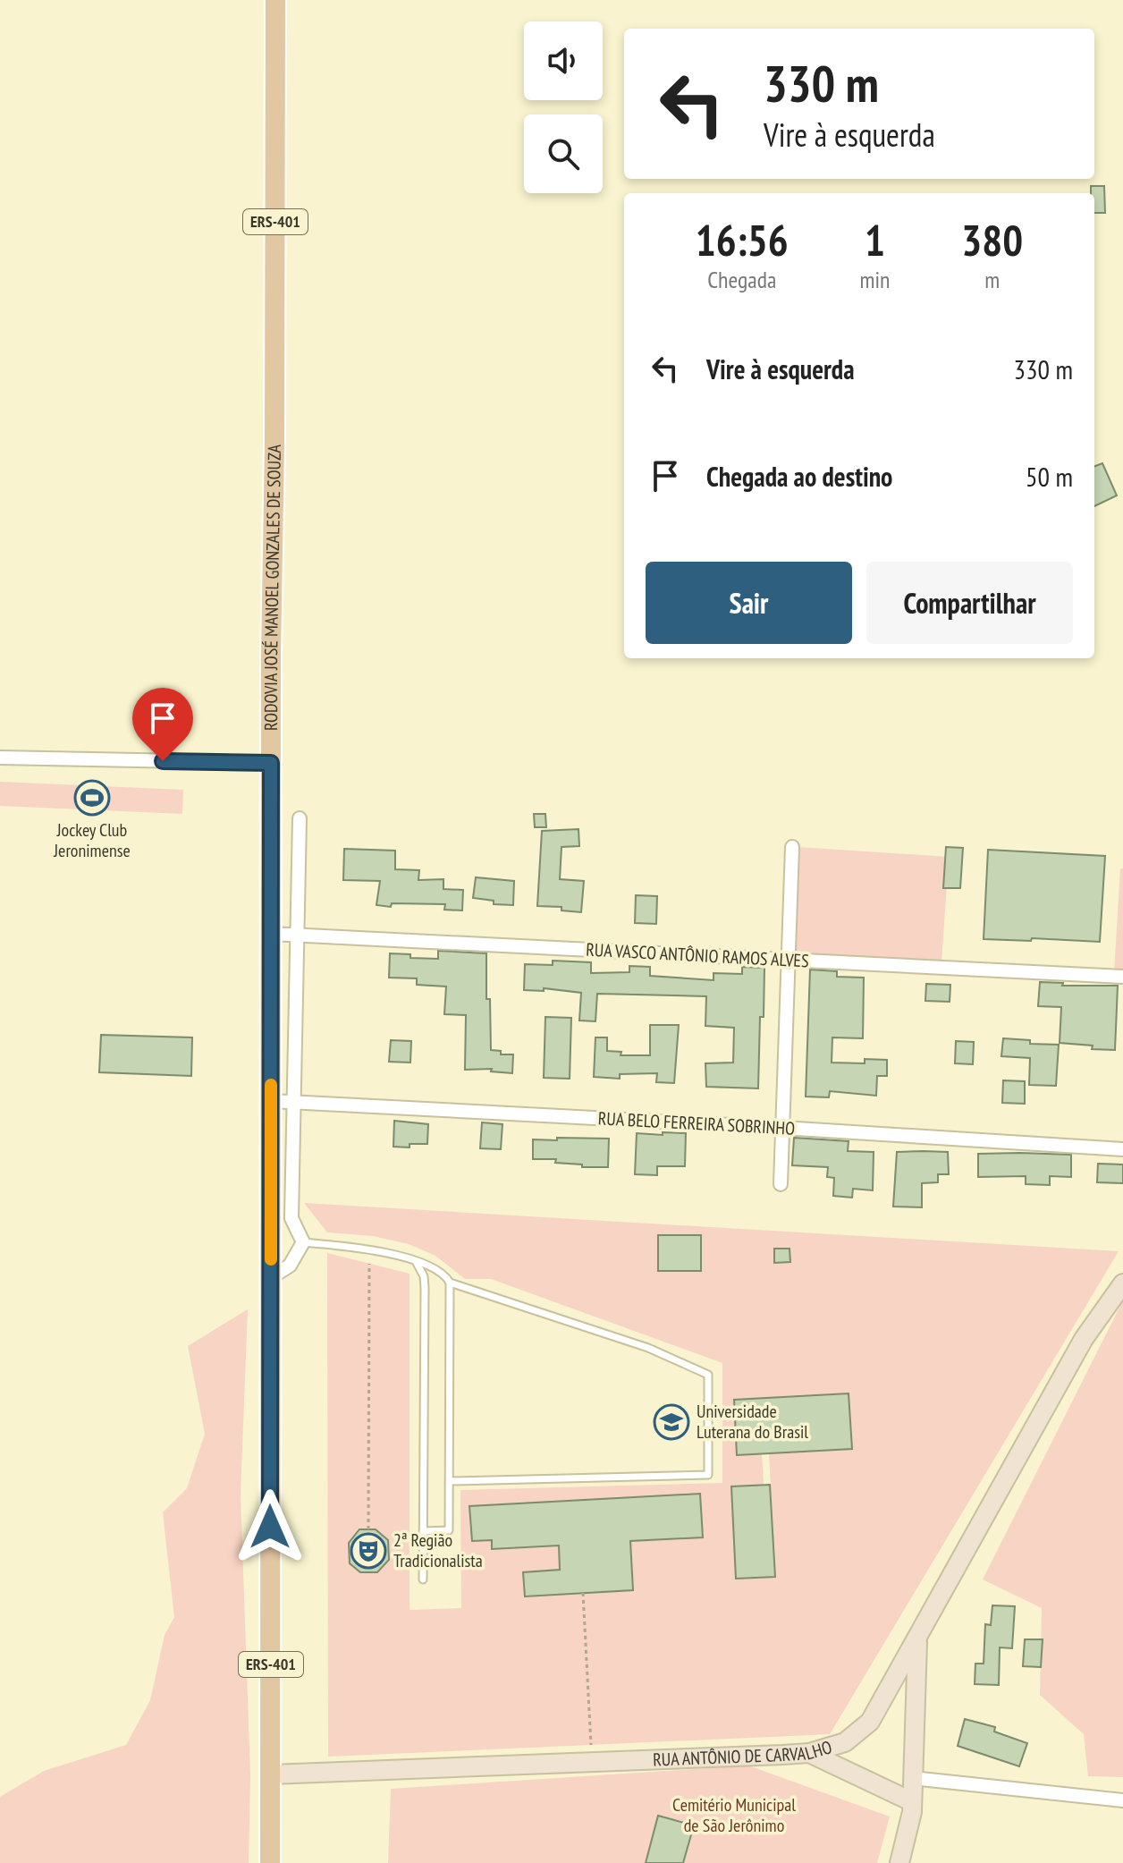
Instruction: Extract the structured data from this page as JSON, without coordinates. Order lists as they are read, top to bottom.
{
  "streets": {
    "main road": ["ERS-401", "RODOVIA JOSÉ MANOEL GONZALES DE SOUZA", "RUA ANTÔNIO DE CARVALHO"],
    "street": ["RUA VASCO ANTÔNIO RAMOS ALVES", "RUA BELO FERREIRA SOBRINHO"]
  },
  "crossings": [
    ["RODOVIA JOSÉ MANOEL GONZALES DE SOUZA", "RUA VASCO ANTÔNIO RAMOS ALVES"],
    ["RODOVIA JOSÉ MANOEL GONZALES DE SOUZA", "RUA BELO FERREIRA SOBRINHO"],
    ["RODOVIA JOSÉ MANOEL GONZALES DE SOUZA", "RUA ANTÔNIO DE CARVALHO"]
  ],
  "parks": ["Cemitério Municipal de São Jerônimo"],
  "places": {
    "sports": ["Jockey Club Jeronimense"],
    "school or university": ["Universidade Luterana do Brasil"],
    "theatre": ["2ª Região Tradicionalista"]
  },
  "page": {
    "turn": ["330 m", "Vire à esquerda"],
    "eta": [
      "16:56",
      "Chegada",
      "1",
      "min",
      "380",
      "m"
    ],
    "list": [
      {
        "name": "Vire à esquerda",
        "value": "330 m"
      },
      {
        "name": "Chegada ao destino",
        "value": "50 m"
      }
    ],
    "buttons": ["Sair", "Compartilhar"]
  }
}
